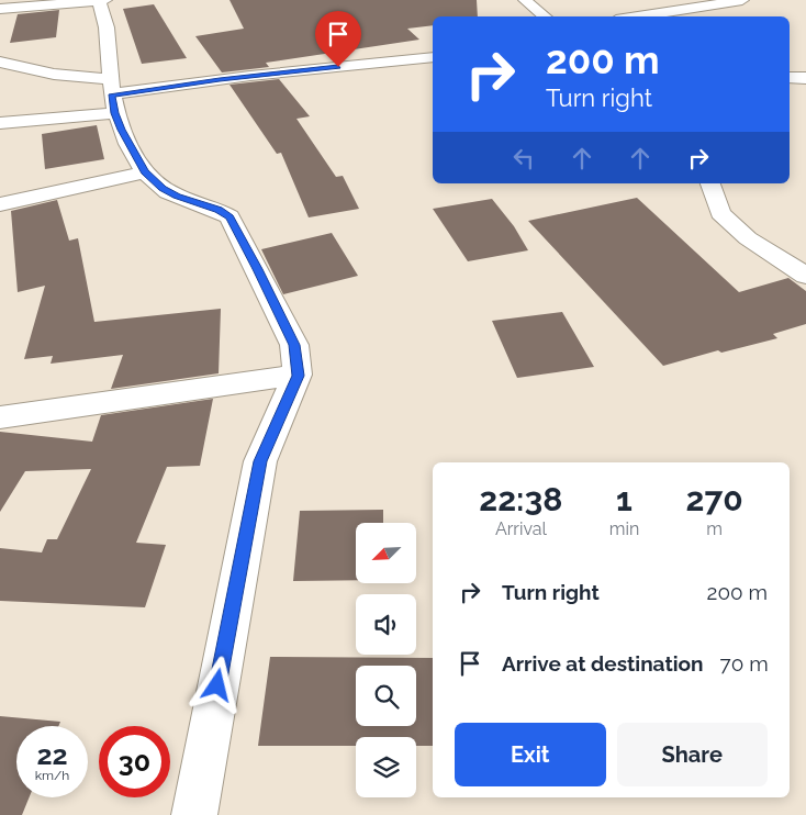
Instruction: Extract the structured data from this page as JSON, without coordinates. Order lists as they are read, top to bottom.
{
  "north": "bottom left",
  "page": {
    "turn": ["200 m", "Turn right"],
    "eta": [
      "22:38",
      "Arrival",
      "1",
      "min",
      "270",
      "m"
    ],
    "list": [
      {
        "name": "Turn right",
        "value": "200 m"
      },
      {
        "name": "Arrive at destination",
        "value": "70 m"
      }
    ],
    "buttons": ["Exit", "Share"],
    "speed": "22 km/h",
    "limit": "30"
  }
}
